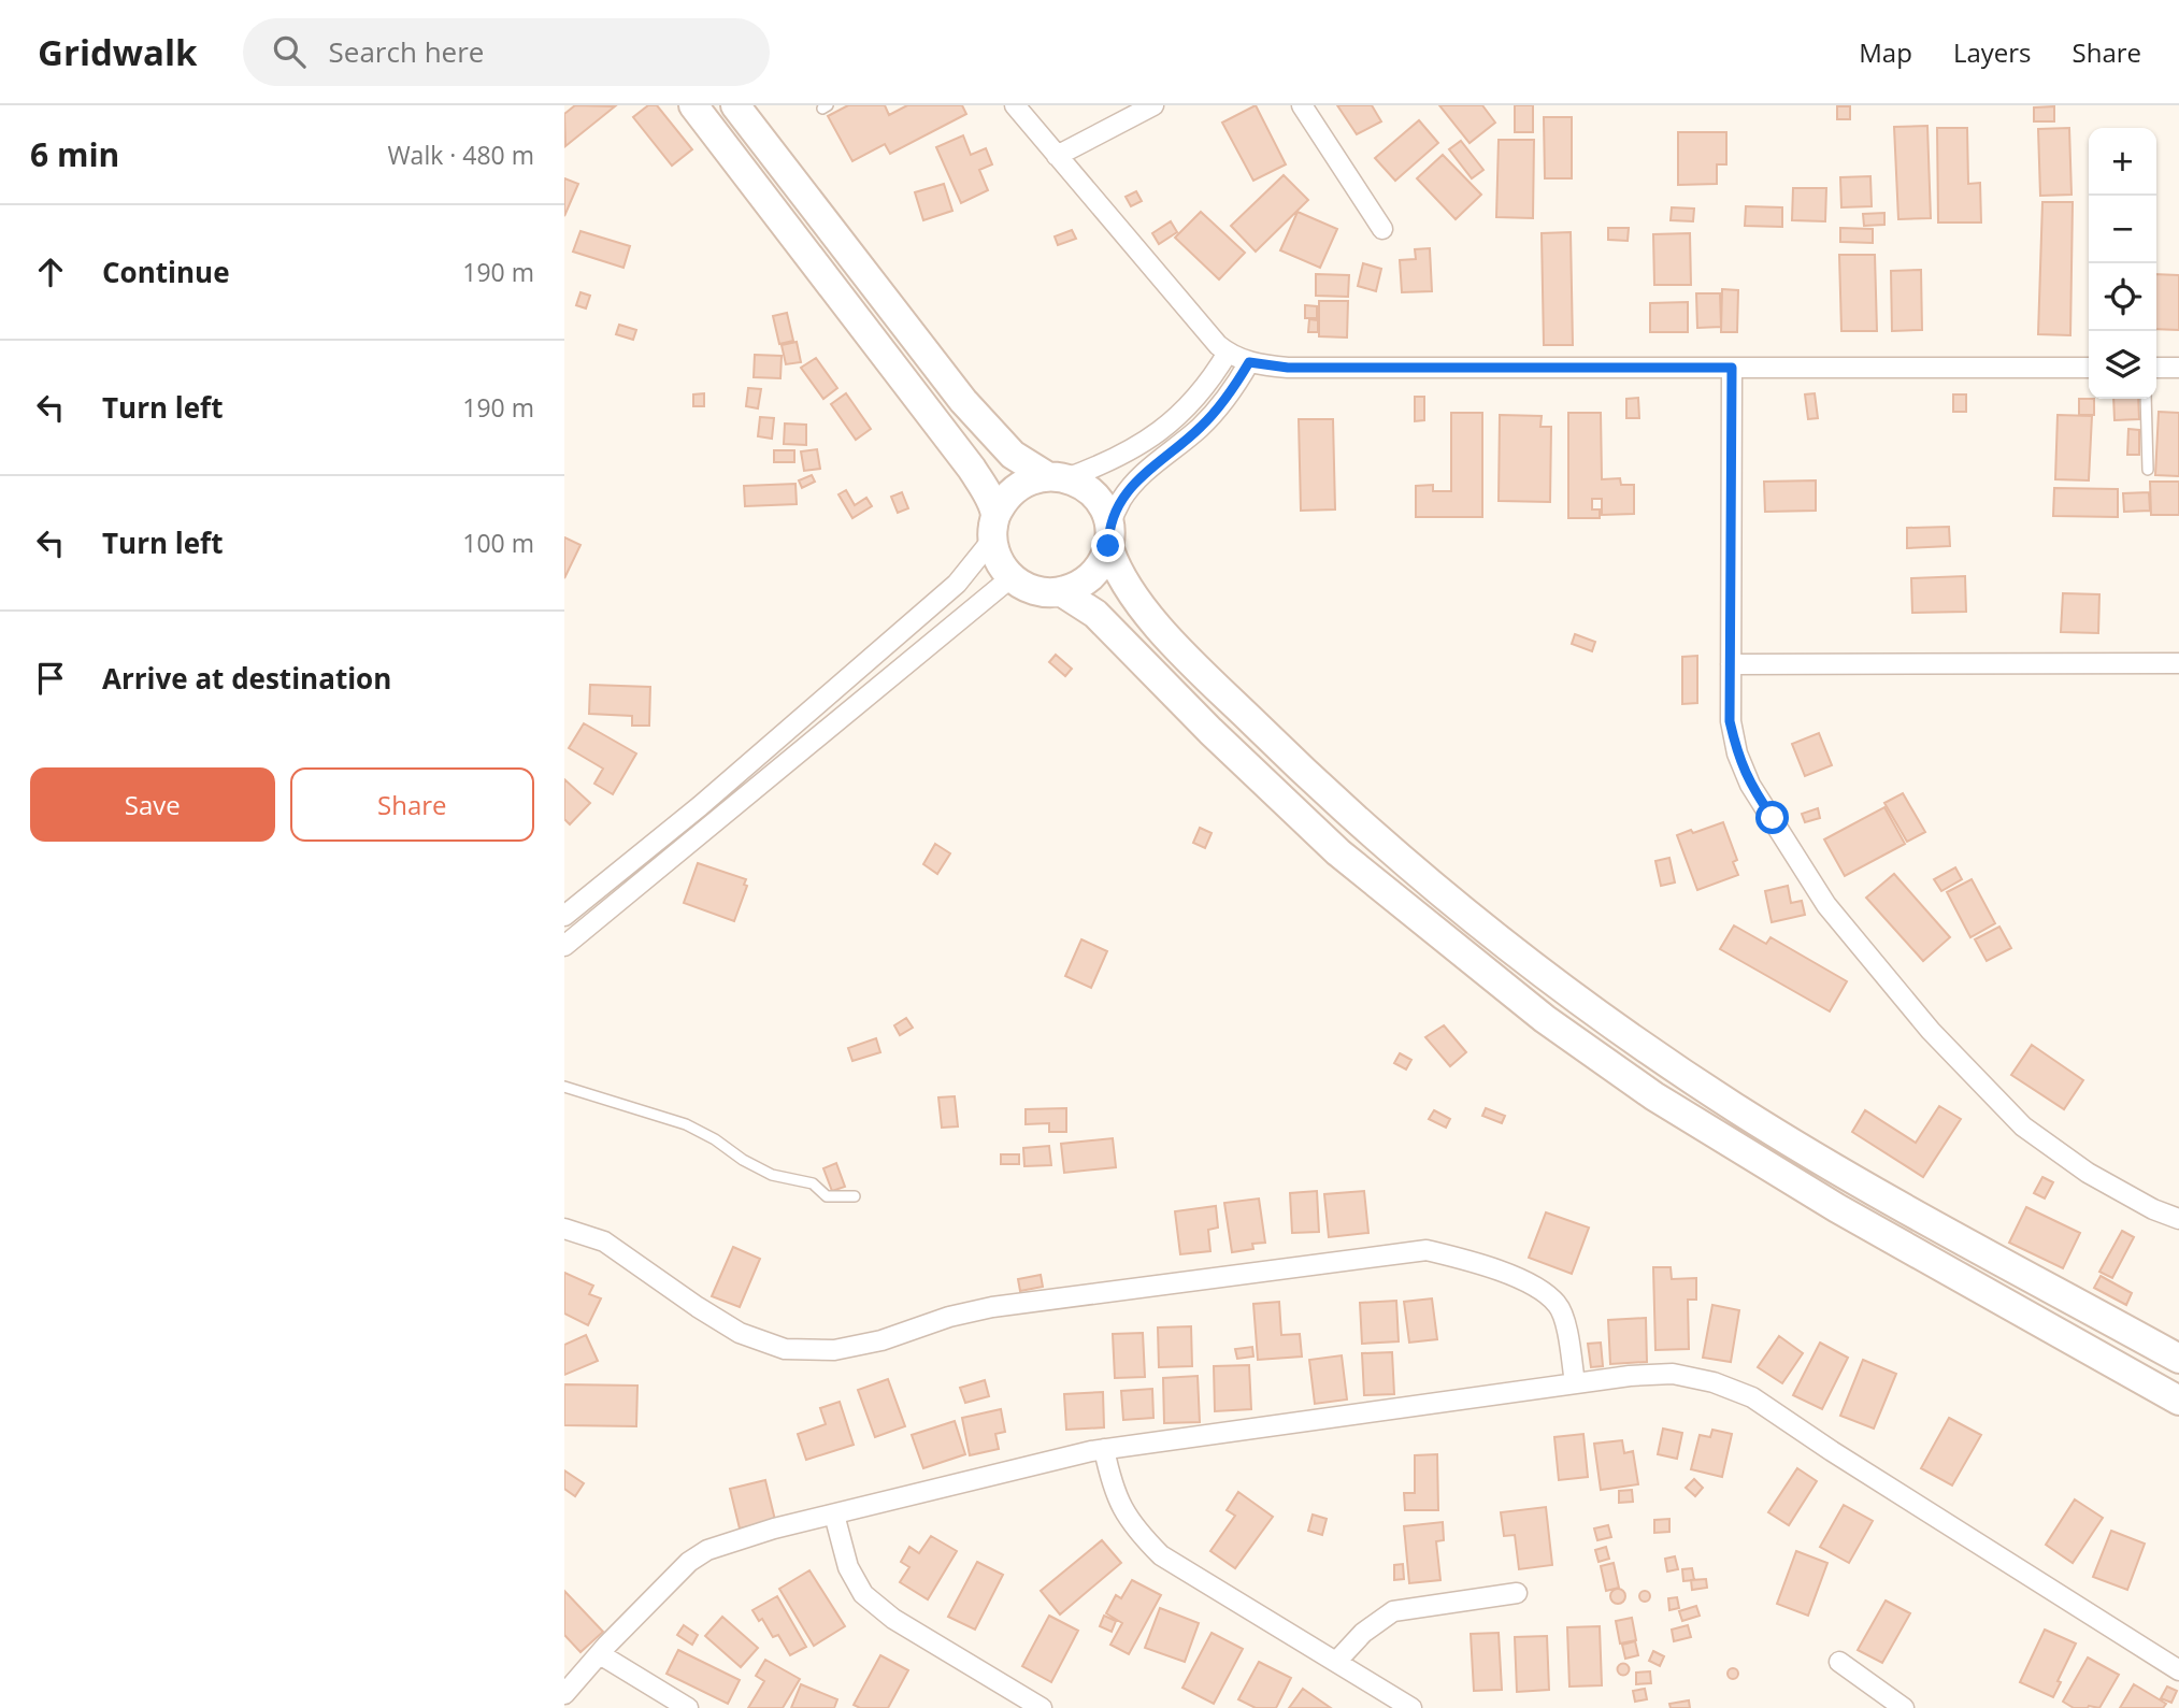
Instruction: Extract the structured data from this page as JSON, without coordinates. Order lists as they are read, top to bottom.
{
  "page": {
    "header": "Gridwalk",
    "search": "Search here",
    "nav": ["Map", "Layers", "Share"],
    "heading": ["6 min", "Walk · 480 m"],
    "map_buttons": ["+", "−"],
    "list": [
      ["Continue", "190 m"],
      ["Turn left", "190 m"],
      ["Turn left", "100 m"],
      "Arrive at destination"
    ],
    "buttons": ["Save", "Share"]
  }
}
